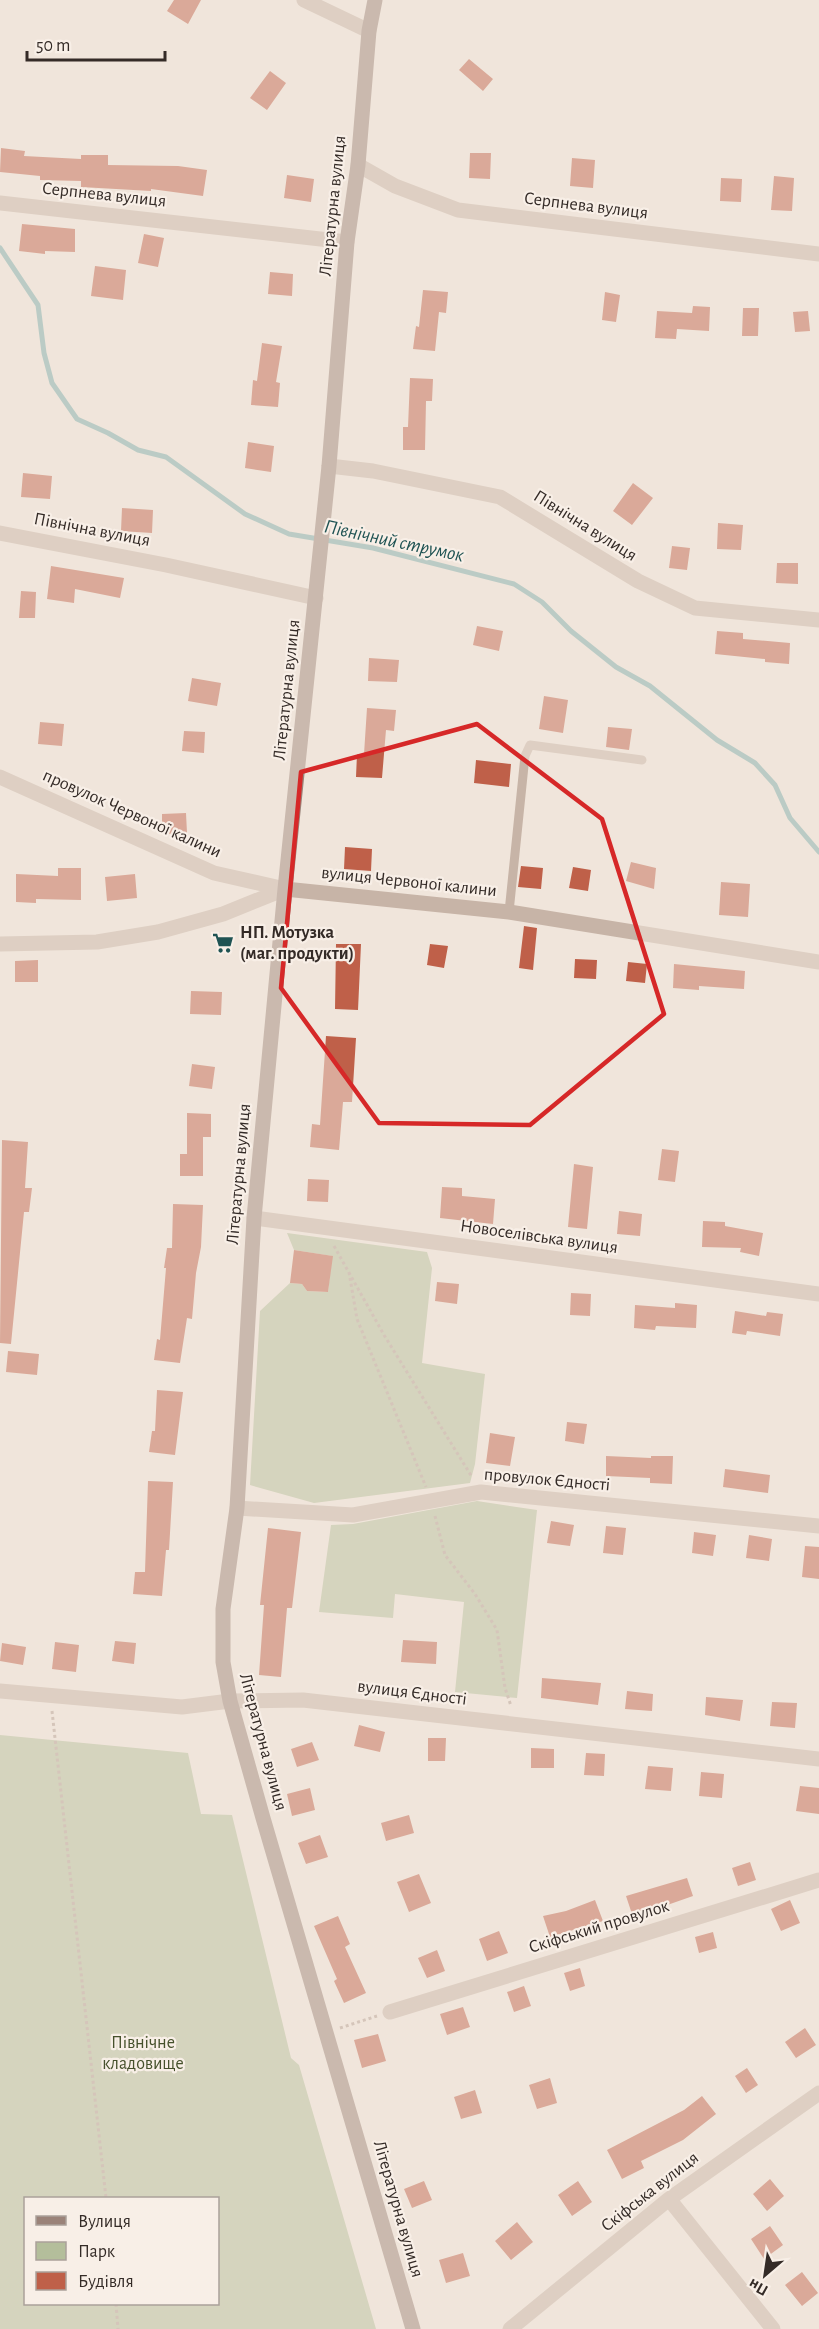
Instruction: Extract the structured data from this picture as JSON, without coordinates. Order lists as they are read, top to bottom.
{
  "streets": {
    "street": [
      "Серпнева вулиця",
      "Літературна вулиця",
      "Північна вулиця",
      "провулок Червоної калини",
      "вулиця Червоної калини",
      "Новоселівська вулиця",
      "провулок Єдності",
      "вулиця Єдності",
      "Скіфський провулок",
      "Скіфська вулиця"
    ]
  },
  "crossings": [
    ["Серпнева вулиця", "Літературна вулиця"],
    ["Літературна вулиця", "Північна вулиця"],
    ["Літературна вулиця", "провулок Червоної калини"],
    ["Літературна вулиця", "вулиця Червоної калини"],
    ["Літературна вулиця", "Новоселівська вулиця"],
    ["Літературна вулиця", "провулок Єдності"],
    ["Літературна вулиця", "вулиця Єдності"],
    ["провулок Червоної калини", "вулиця Червоної калини"]
  ],
  "water": ["Північний струмок"],
  "parks": ["Північне кладовище"],
  "places": {
    "supermarket": ["НП. Мотузка (маг. продукти)"]
  },
  "legend": ["Вулиця", "Парк", "Будівля"],
  "scale_bar": "50 m",
  "north": "bottom left"
}
